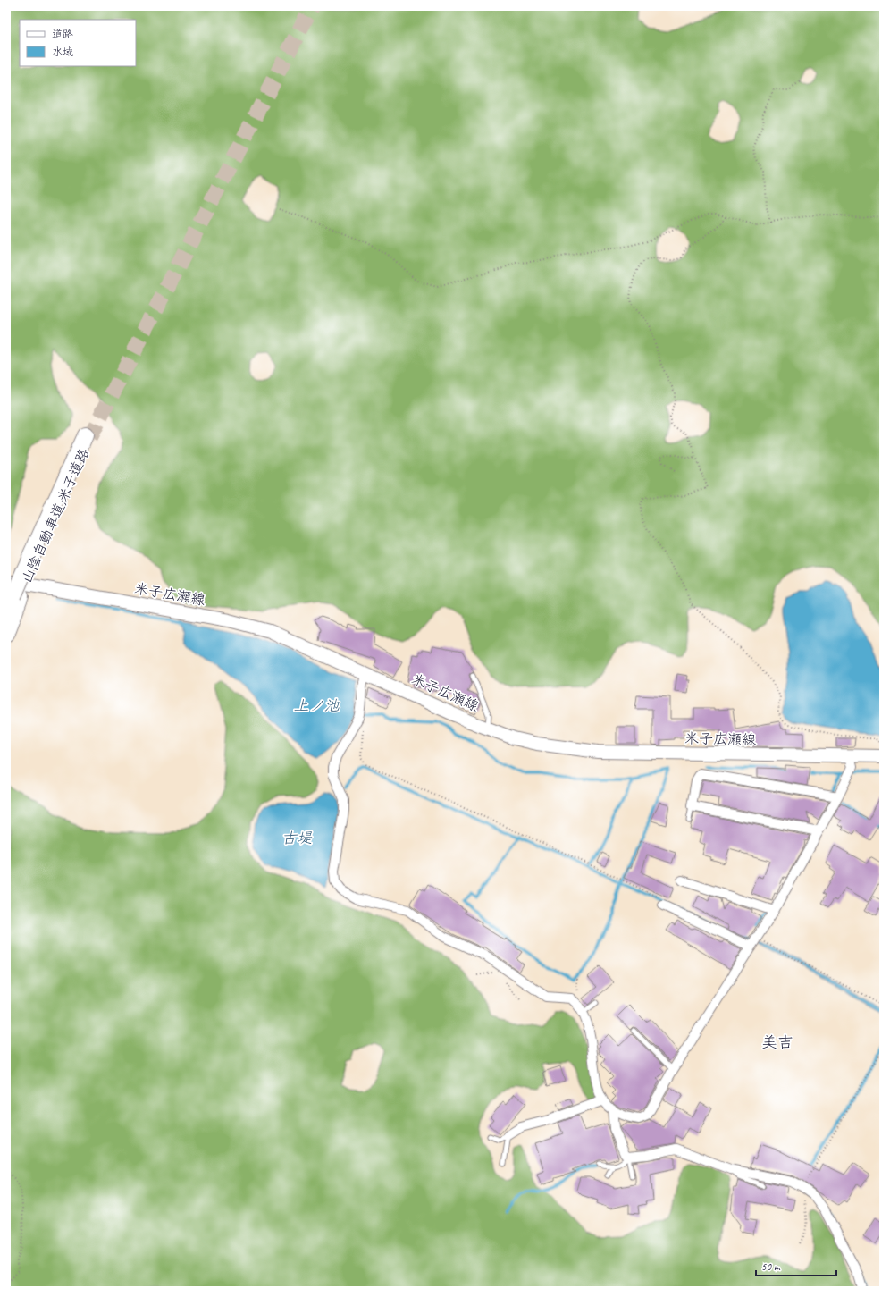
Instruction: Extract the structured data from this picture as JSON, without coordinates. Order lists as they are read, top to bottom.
{
  "streets": {
    "highway": ["山陰自動車道;米子道路"],
    "main road": ["米子広瀬線"]
  },
  "districts": ["美吉"],
  "water": ["上ノ池", "古堤"],
  "legend": ["道路", "水域"],
  "scale_bar": "50 m"
}
